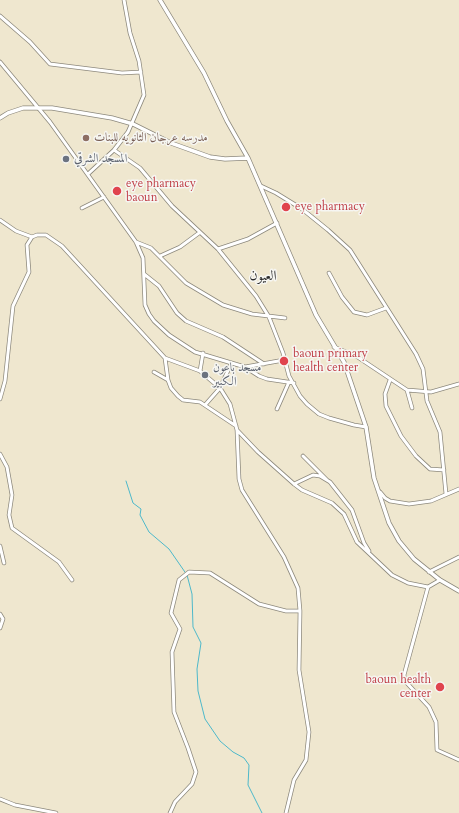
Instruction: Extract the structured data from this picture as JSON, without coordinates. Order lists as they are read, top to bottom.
{
  "districts": ["العيون"],
  "places": [
    "مدرسه عرجان الثانويه للبنات",
    "المسجد الشرقي",
    "eye pharmacy baoun",
    "eye pharmacy",
    "baoun primary health center",
    "مسجد باعون الكبير",
    "baoun health center"
  ]
}
